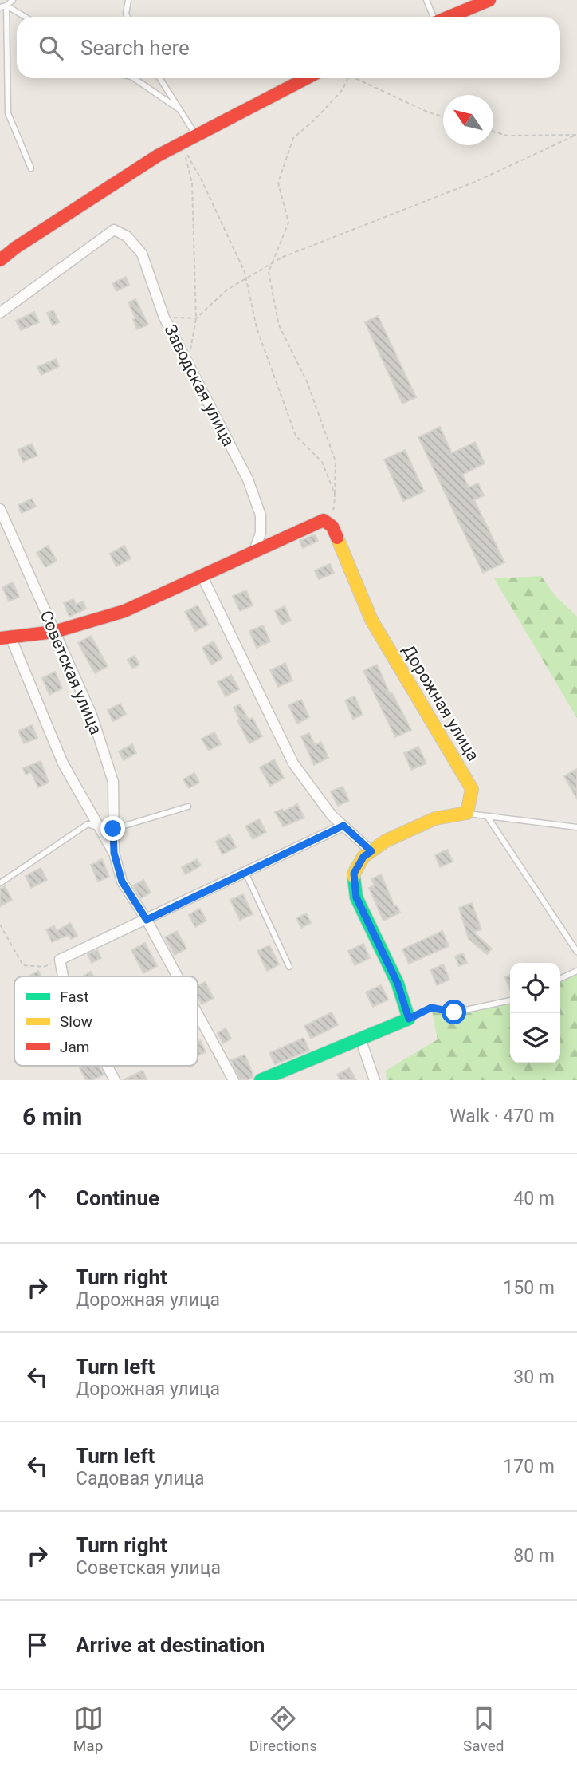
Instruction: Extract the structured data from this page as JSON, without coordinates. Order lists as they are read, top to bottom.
{
  "streets": {
    "main road": ["Дорожная улица"],
    "street": ["Заводская улица", "Советская улица"]
  },
  "legend": ["Fast", "Slow", "Jam"],
  "north": "top left",
  "page": {
    "search": "Search here",
    "heading": ["6 min", "Walk · 470 m"],
    "list": [
      ["Continue", "40 m"],
      ["Turn right", "Дорожная улица", "150 m"],
      ["Turn left", "Дорожная улица", "30 m"],
      ["Turn left", "Садовая улица", "170 m"],
      ["Turn right", "Советская улица", "80 m"],
      "Arrive at destination"
    ],
    "nav": ["Map", "Directions", "Saved"]
  }
}
